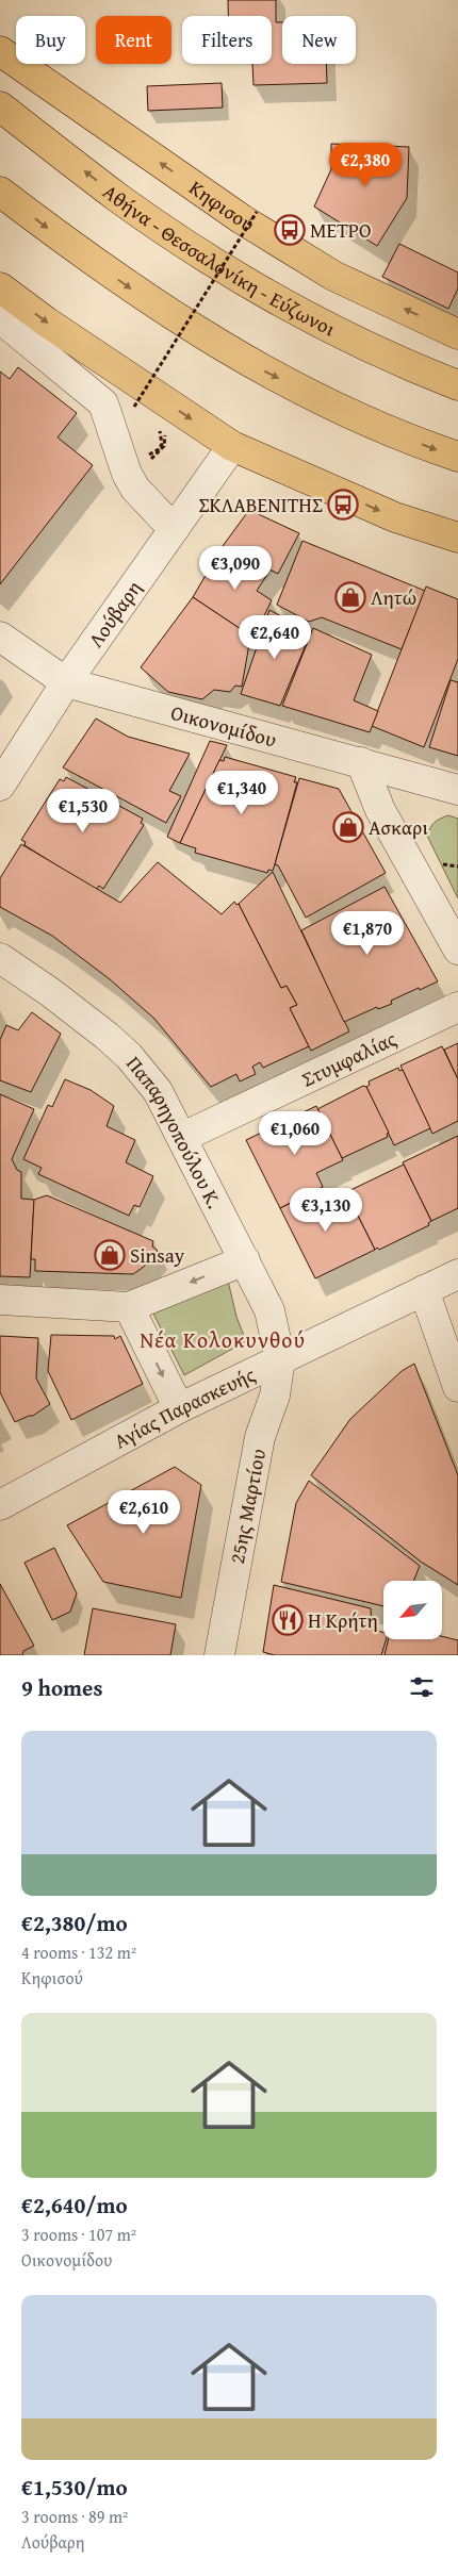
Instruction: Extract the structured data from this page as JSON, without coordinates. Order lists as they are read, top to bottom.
{
  "streets": {
    "main road": ["Κηφισού", "Αθήνα - Θεσσαλονίκη - Εύζωνοι"],
    "street": [
      "Λούβαρη",
      "Οικονομίδου",
      "Στυμφαλίας",
      "Παπαρηγοπούλου Κ.",
      "Αγίας Παρασκευής",
      "25ης Μαρτίου"
    ]
  },
  "crossings": [
    ["Λούβαρη", "Οικονομίδου"],
    ["Στυμφαλίας", "Παπαρηγοπούλου Κ."],
    ["Παπαρηγοπούλου Κ.", "Αγίας Παρασκευής"],
    ["Παπαρηγοπούλου Κ.", "25ης Μαρτίου"],
    ["Αγίας Παρασκευής", "25ης Μαρτίου"]
  ],
  "districts": ["Νέα Κολοκυνθού"],
  "places": {
    "bus stop": ["ΜΕΤΡΟ", "ΣΚΛΑΒΕΝΙΤΗΣ"],
    "shop": ["Λητώ", "Ασκαρι", "Sinsay"],
    "restaurant": ["Η Κρήτη"]
  },
  "north": "bottom left",
  "page": {
    "chip": [
      "Buy",
      "Rent",
      "Filters",
      "New"
    ],
    "price": [
      "€2,380",
      "€3,090",
      "€2,640",
      "€1,340",
      "€1,530",
      "€1,870",
      "€1,060",
      "€3,130",
      "€2,610"
    ],
    "heading": "9 homes",
    "list": [
      {
        "name": "€2,380/mo",
        "note": "4 rooms · 132 m² · Κηφισού"
      },
      {
        "name": "€2,640/mo",
        "note": "3 rooms · 107 m² · Οικονομίδου"
      },
      {
        "name": "€1,530/mo",
        "note": "3 rooms · 89 m² · Λούβαρη"
      }
    ]
  }
}
